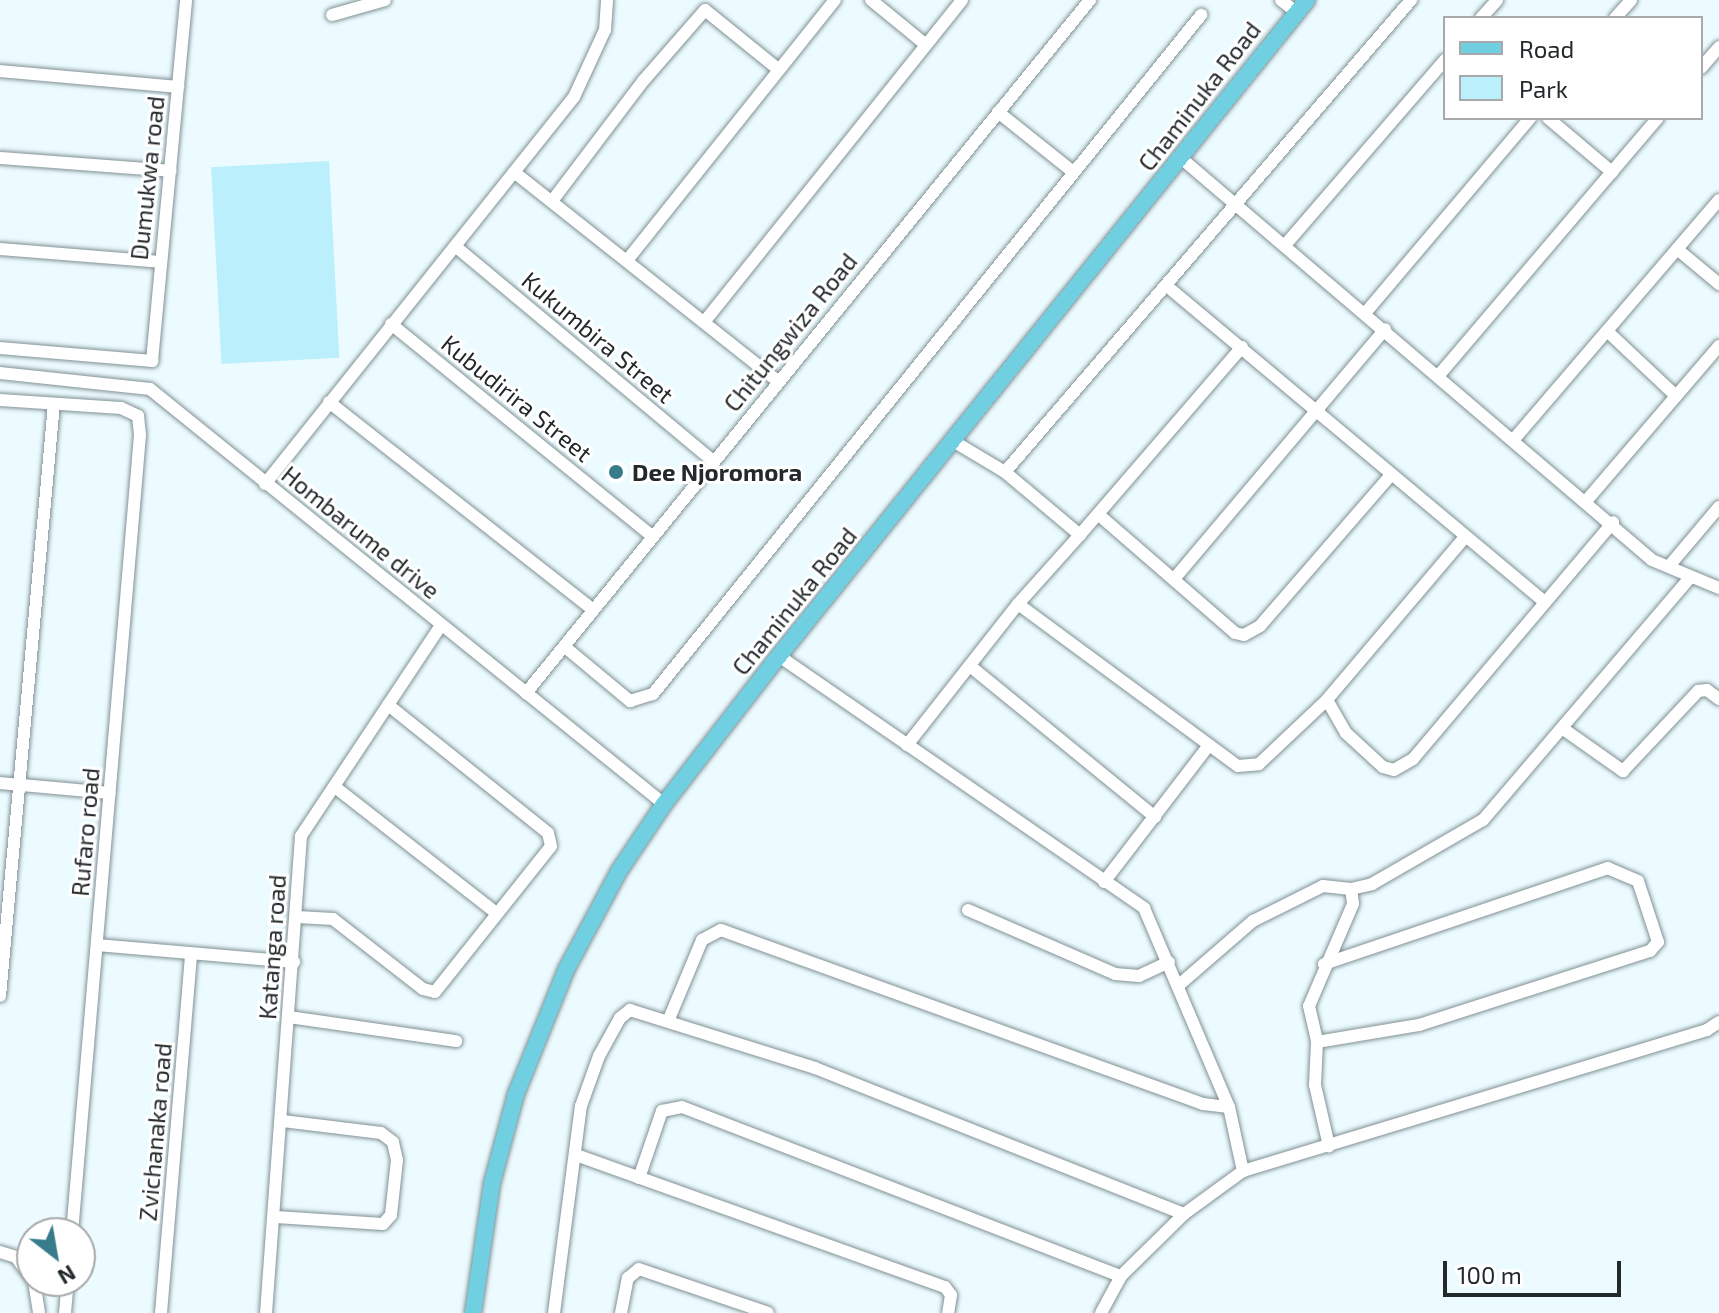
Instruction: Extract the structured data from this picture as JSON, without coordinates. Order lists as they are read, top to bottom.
{
  "streets": {
    "main road": ["Chaminuka Road"],
    "street": [
      "Dumukwa road",
      "Chitungwiza Road",
      "Kukumbira Street",
      "Kubudirira Street",
      "Hombarume drive",
      "Rufaro road",
      "Katanga road",
      "Zvichanaka road"
    ]
  },
  "crossings": [
    ["Chaminuka Road", "Hombarume drive"],
    ["Chitungwiza Road", "Kukumbira Street"],
    ["Chitungwiza Road", "Kubudirira Street"],
    ["Chitungwiza Road", "Hombarume drive"],
    ["Hombarume drive", "Katanga road"]
  ],
  "places": ["Dee Njoromora"],
  "legend": ["Road", "Park"],
  "scale_bar": "100 m",
  "north": "bottom right"
}
